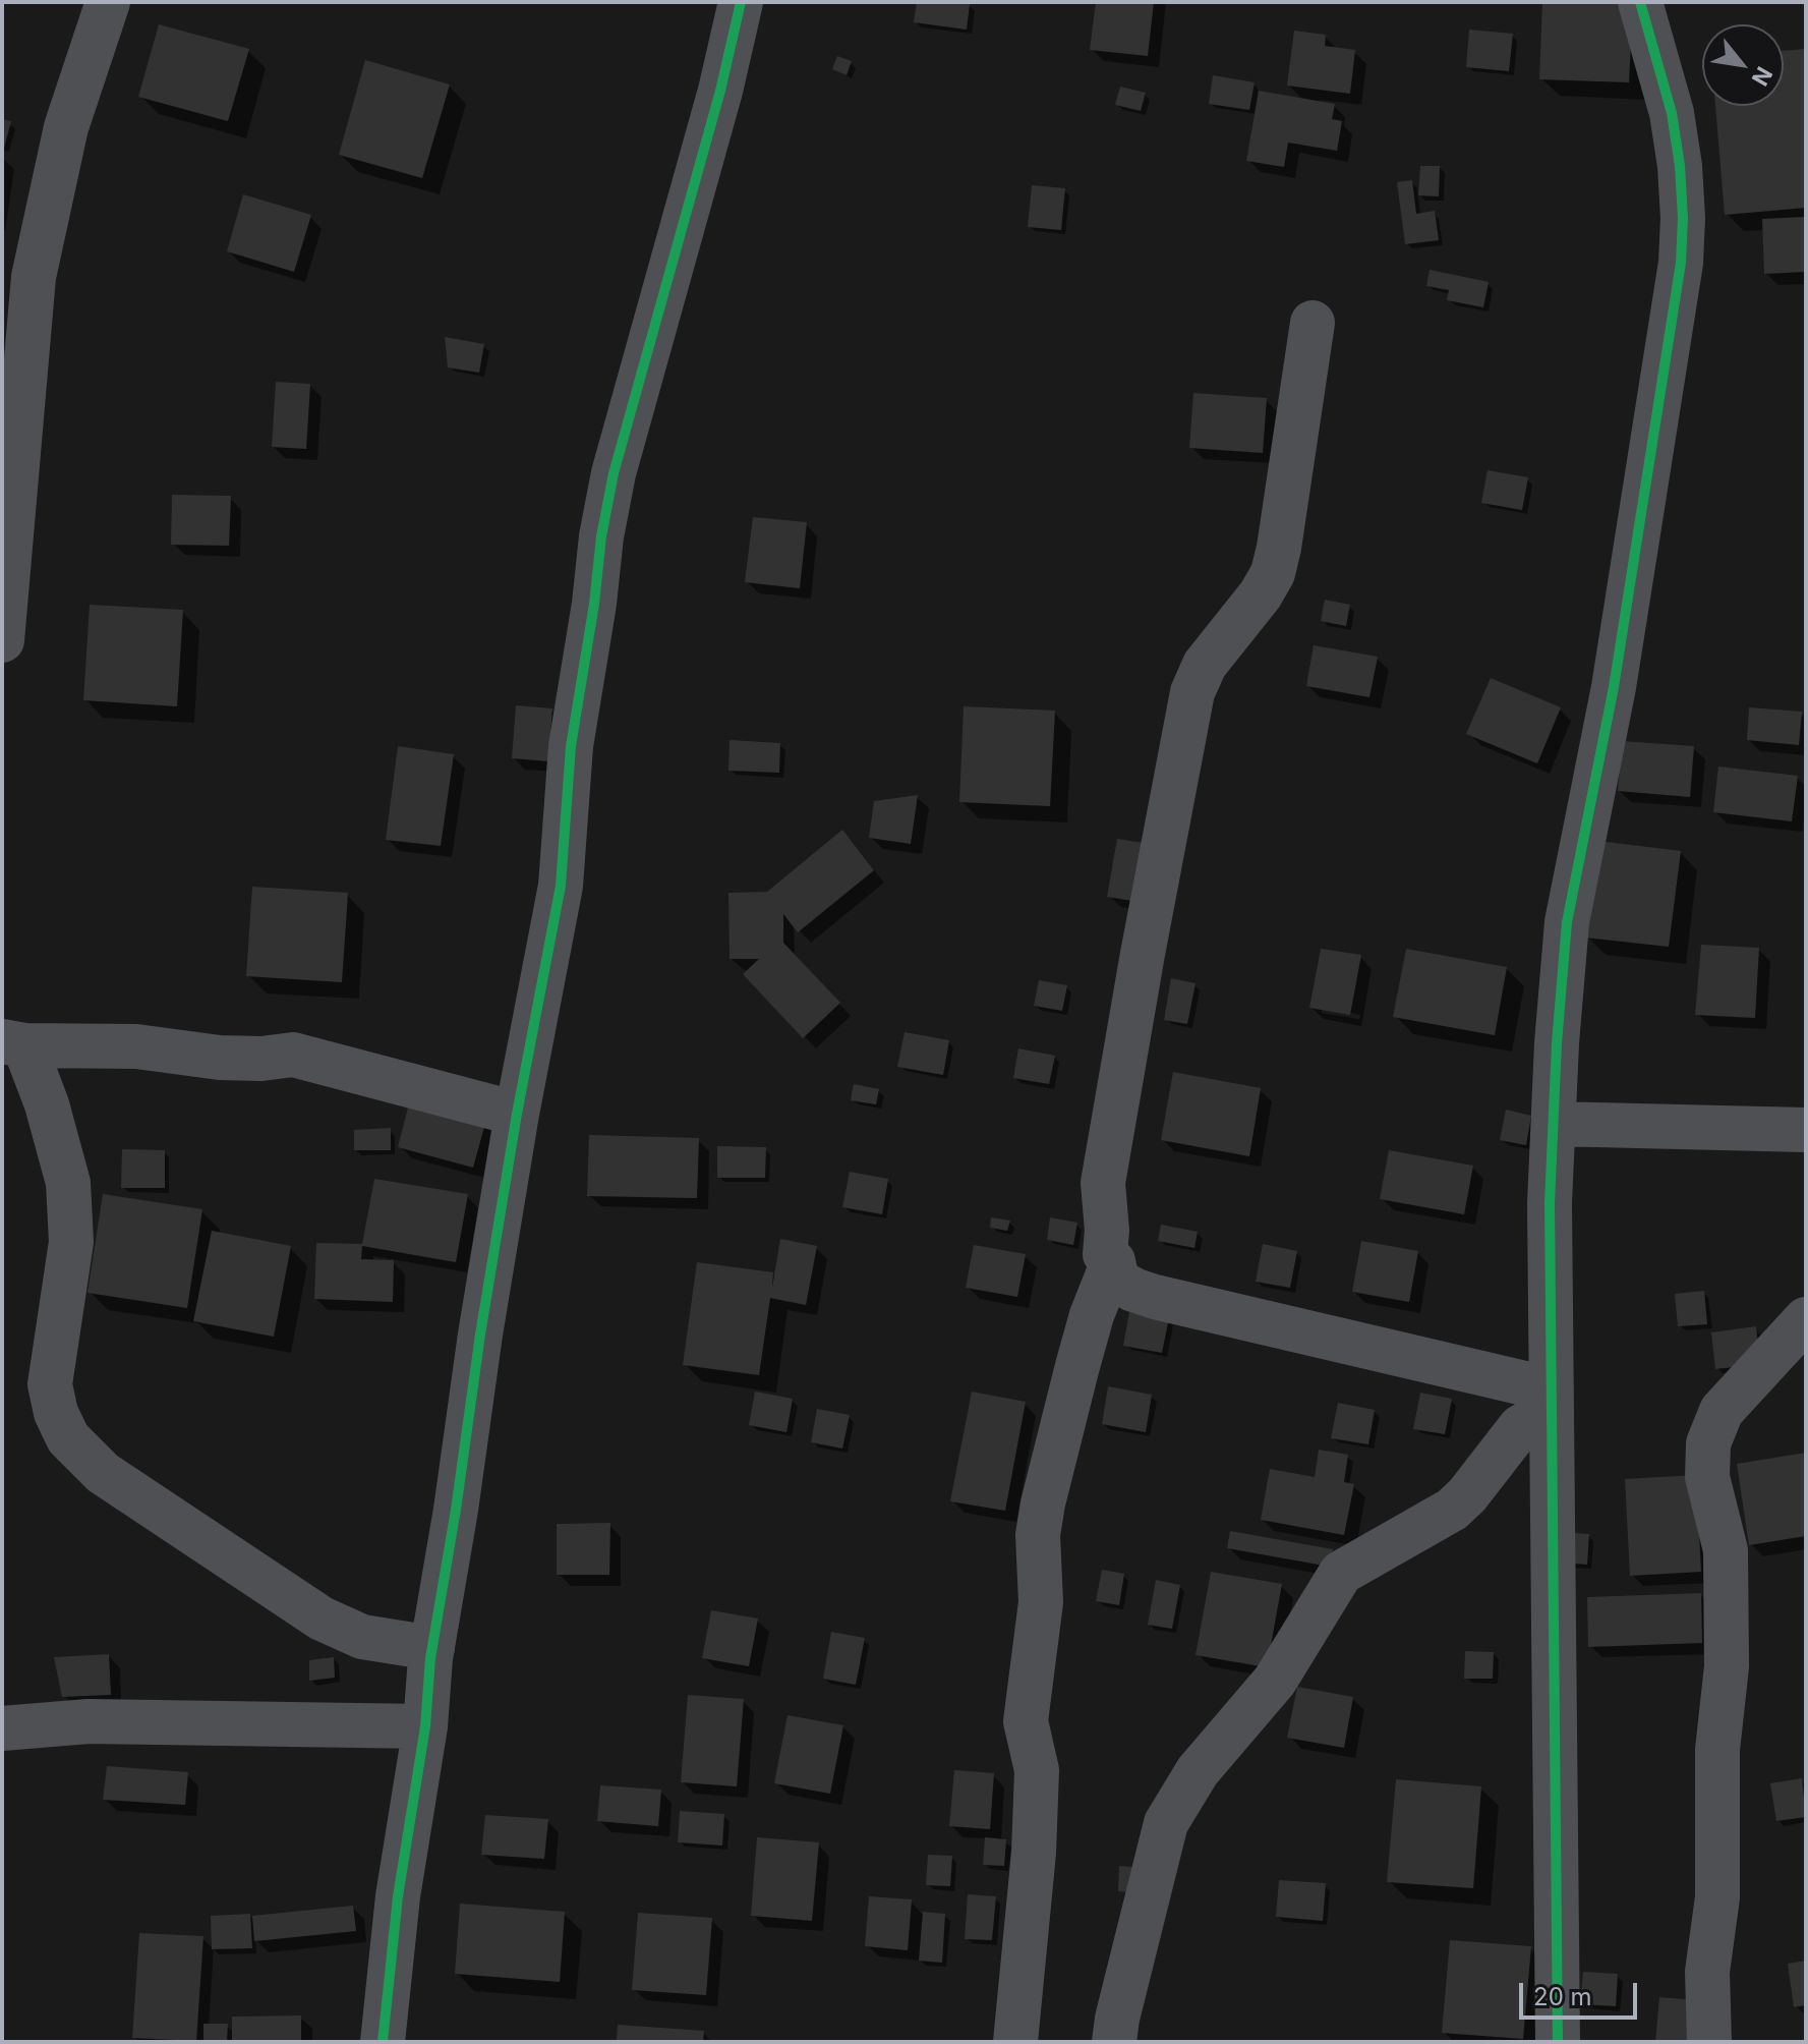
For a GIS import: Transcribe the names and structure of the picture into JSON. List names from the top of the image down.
{
  "scale_bar": "20 m",
  "north": "bottom right"
}
